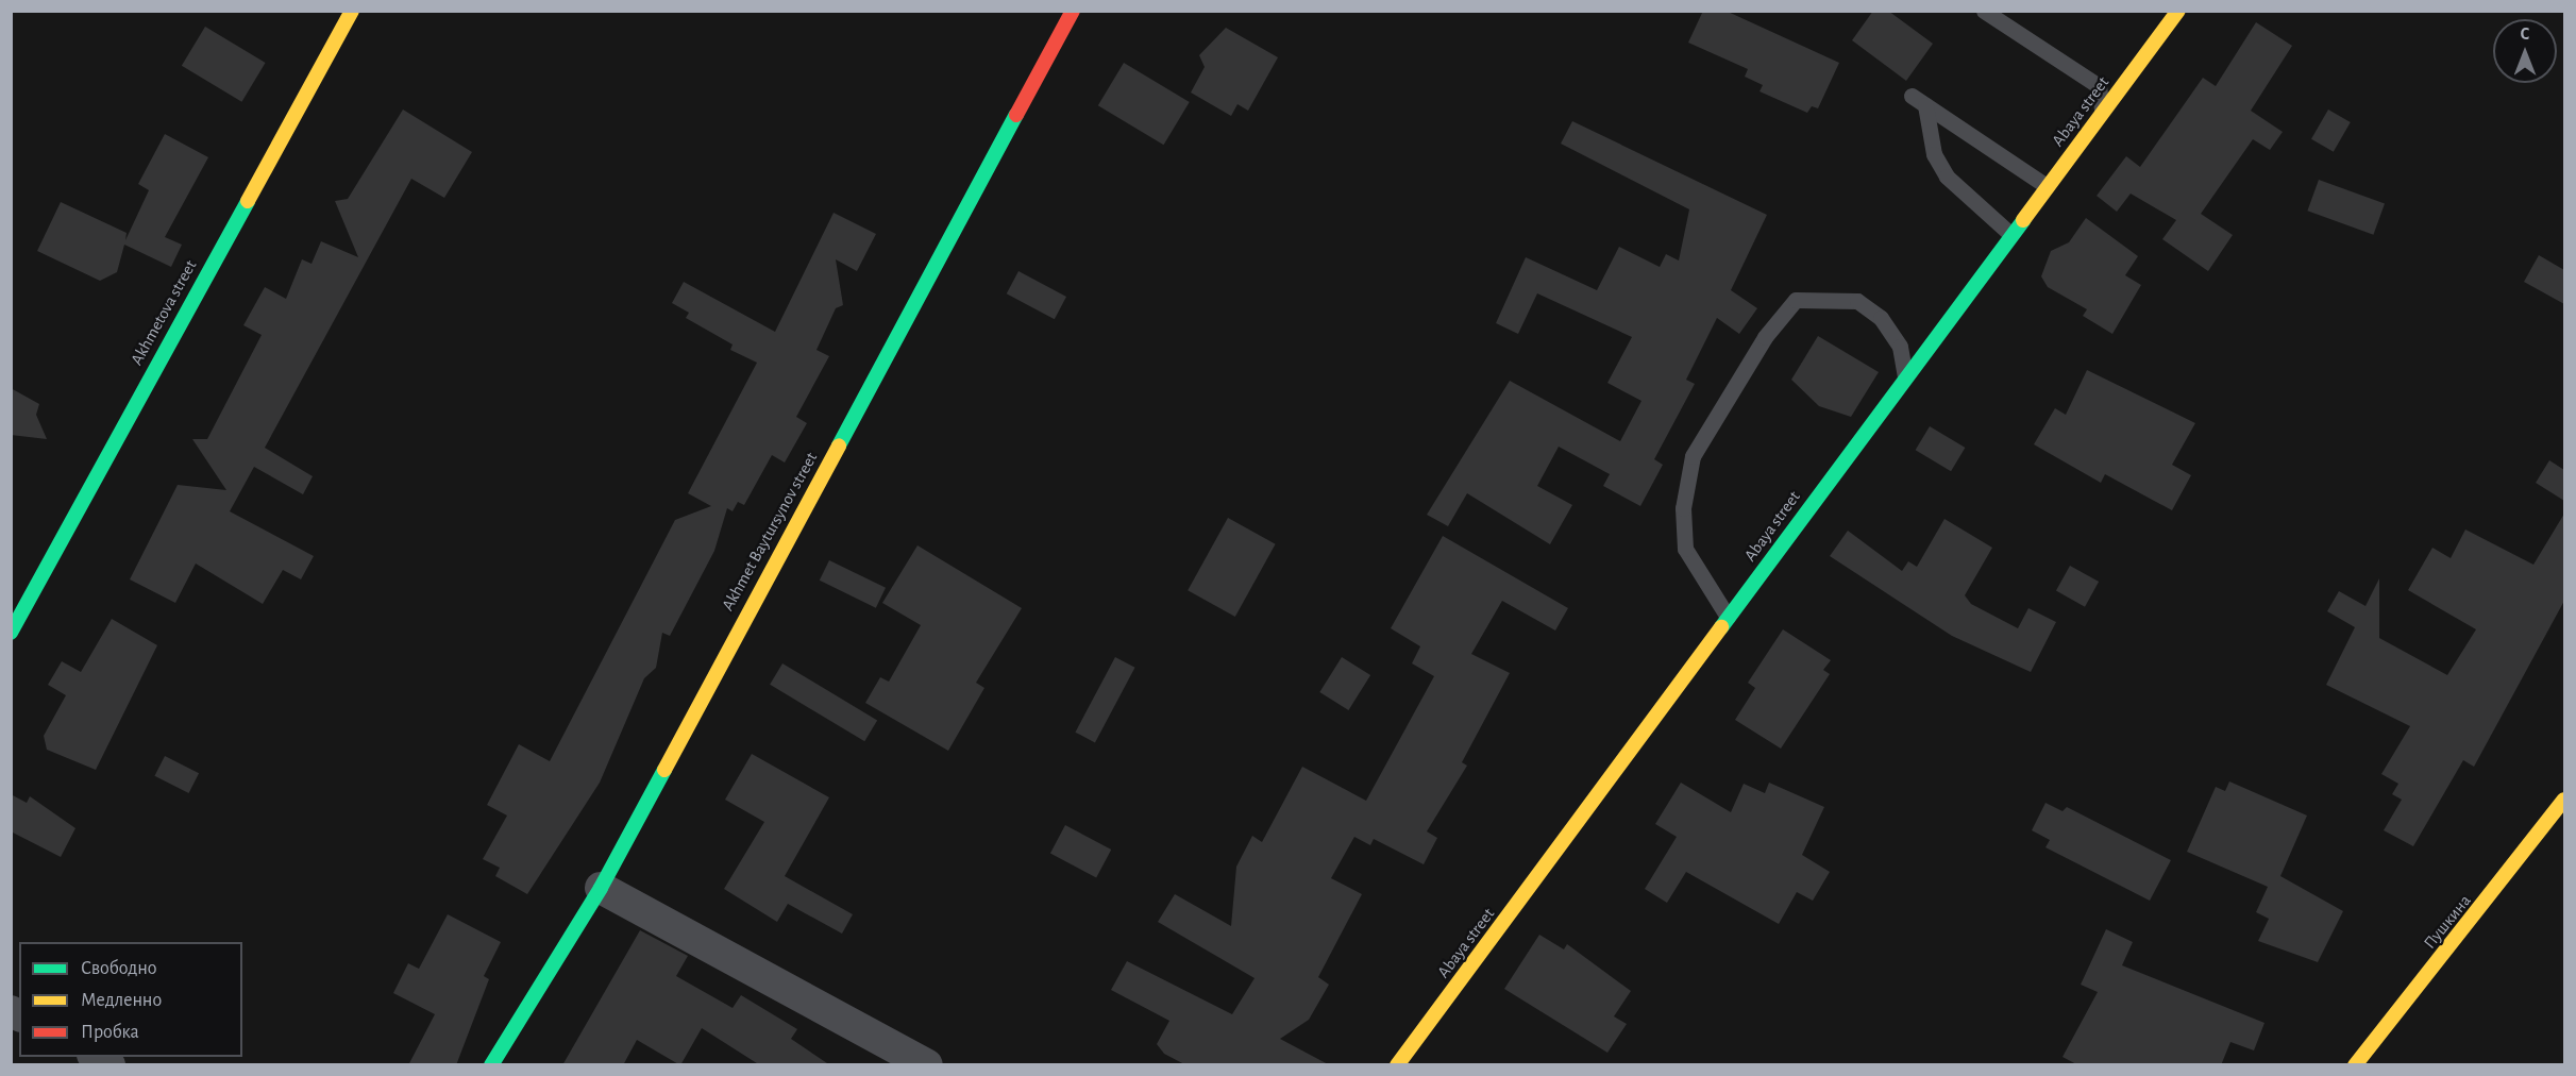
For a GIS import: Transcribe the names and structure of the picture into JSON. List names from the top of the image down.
{
  "streets": {
    "street": [
      "Abaya street",
      "Akhmetova street",
      "Akhmet Baytursynov street",
      "Пушкина"
    ]
  },
  "legend": ["Свободно", "Медленно", "Пробка"],
  "north": "top"
}
